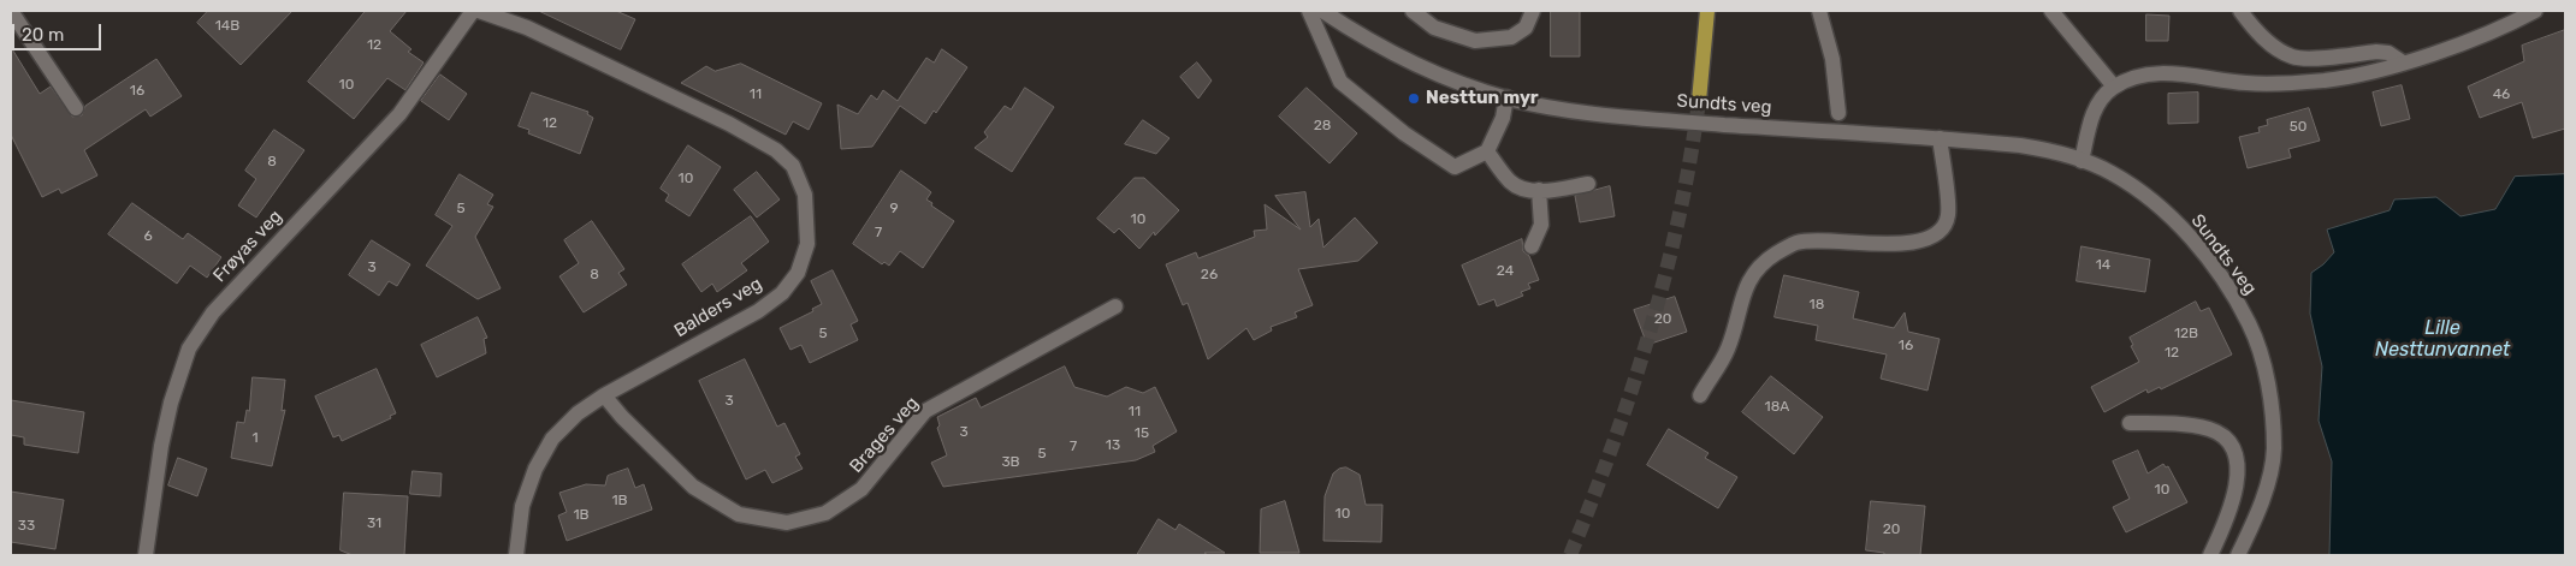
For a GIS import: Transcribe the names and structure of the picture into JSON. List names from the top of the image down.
{
  "streets": {
    "street": [
      "Sundts veg",
      "Frøyas veg",
      "Balders veg",
      "Brages veg"
    ]
  },
  "crossings": [
    ["Balders veg", "Brages veg"]
  ],
  "water": ["Lille Nesttunvannet"],
  "places": ["Nesttun myr"],
  "house_numbers": [
    "14B",
    "12",
    "10",
    "16",
    "11",
    "46",
    "12",
    "28",
    "50",
    "8",
    "10",
    "5",
    "9",
    "10",
    "7",
    "6",
    "14",
    "3",
    "24",
    "8",
    "26",
    "18",
    "20",
    "5",
    "12B",
    "16",
    "12",
    "3",
    "18A",
    "11",
    "3",
    "15",
    "1",
    "13",
    "7",
    "5",
    "3B",
    "10",
    "1B",
    "10",
    "1B",
    "31",
    "33",
    "20"
  ],
  "scale_bar": "20 m"
}
